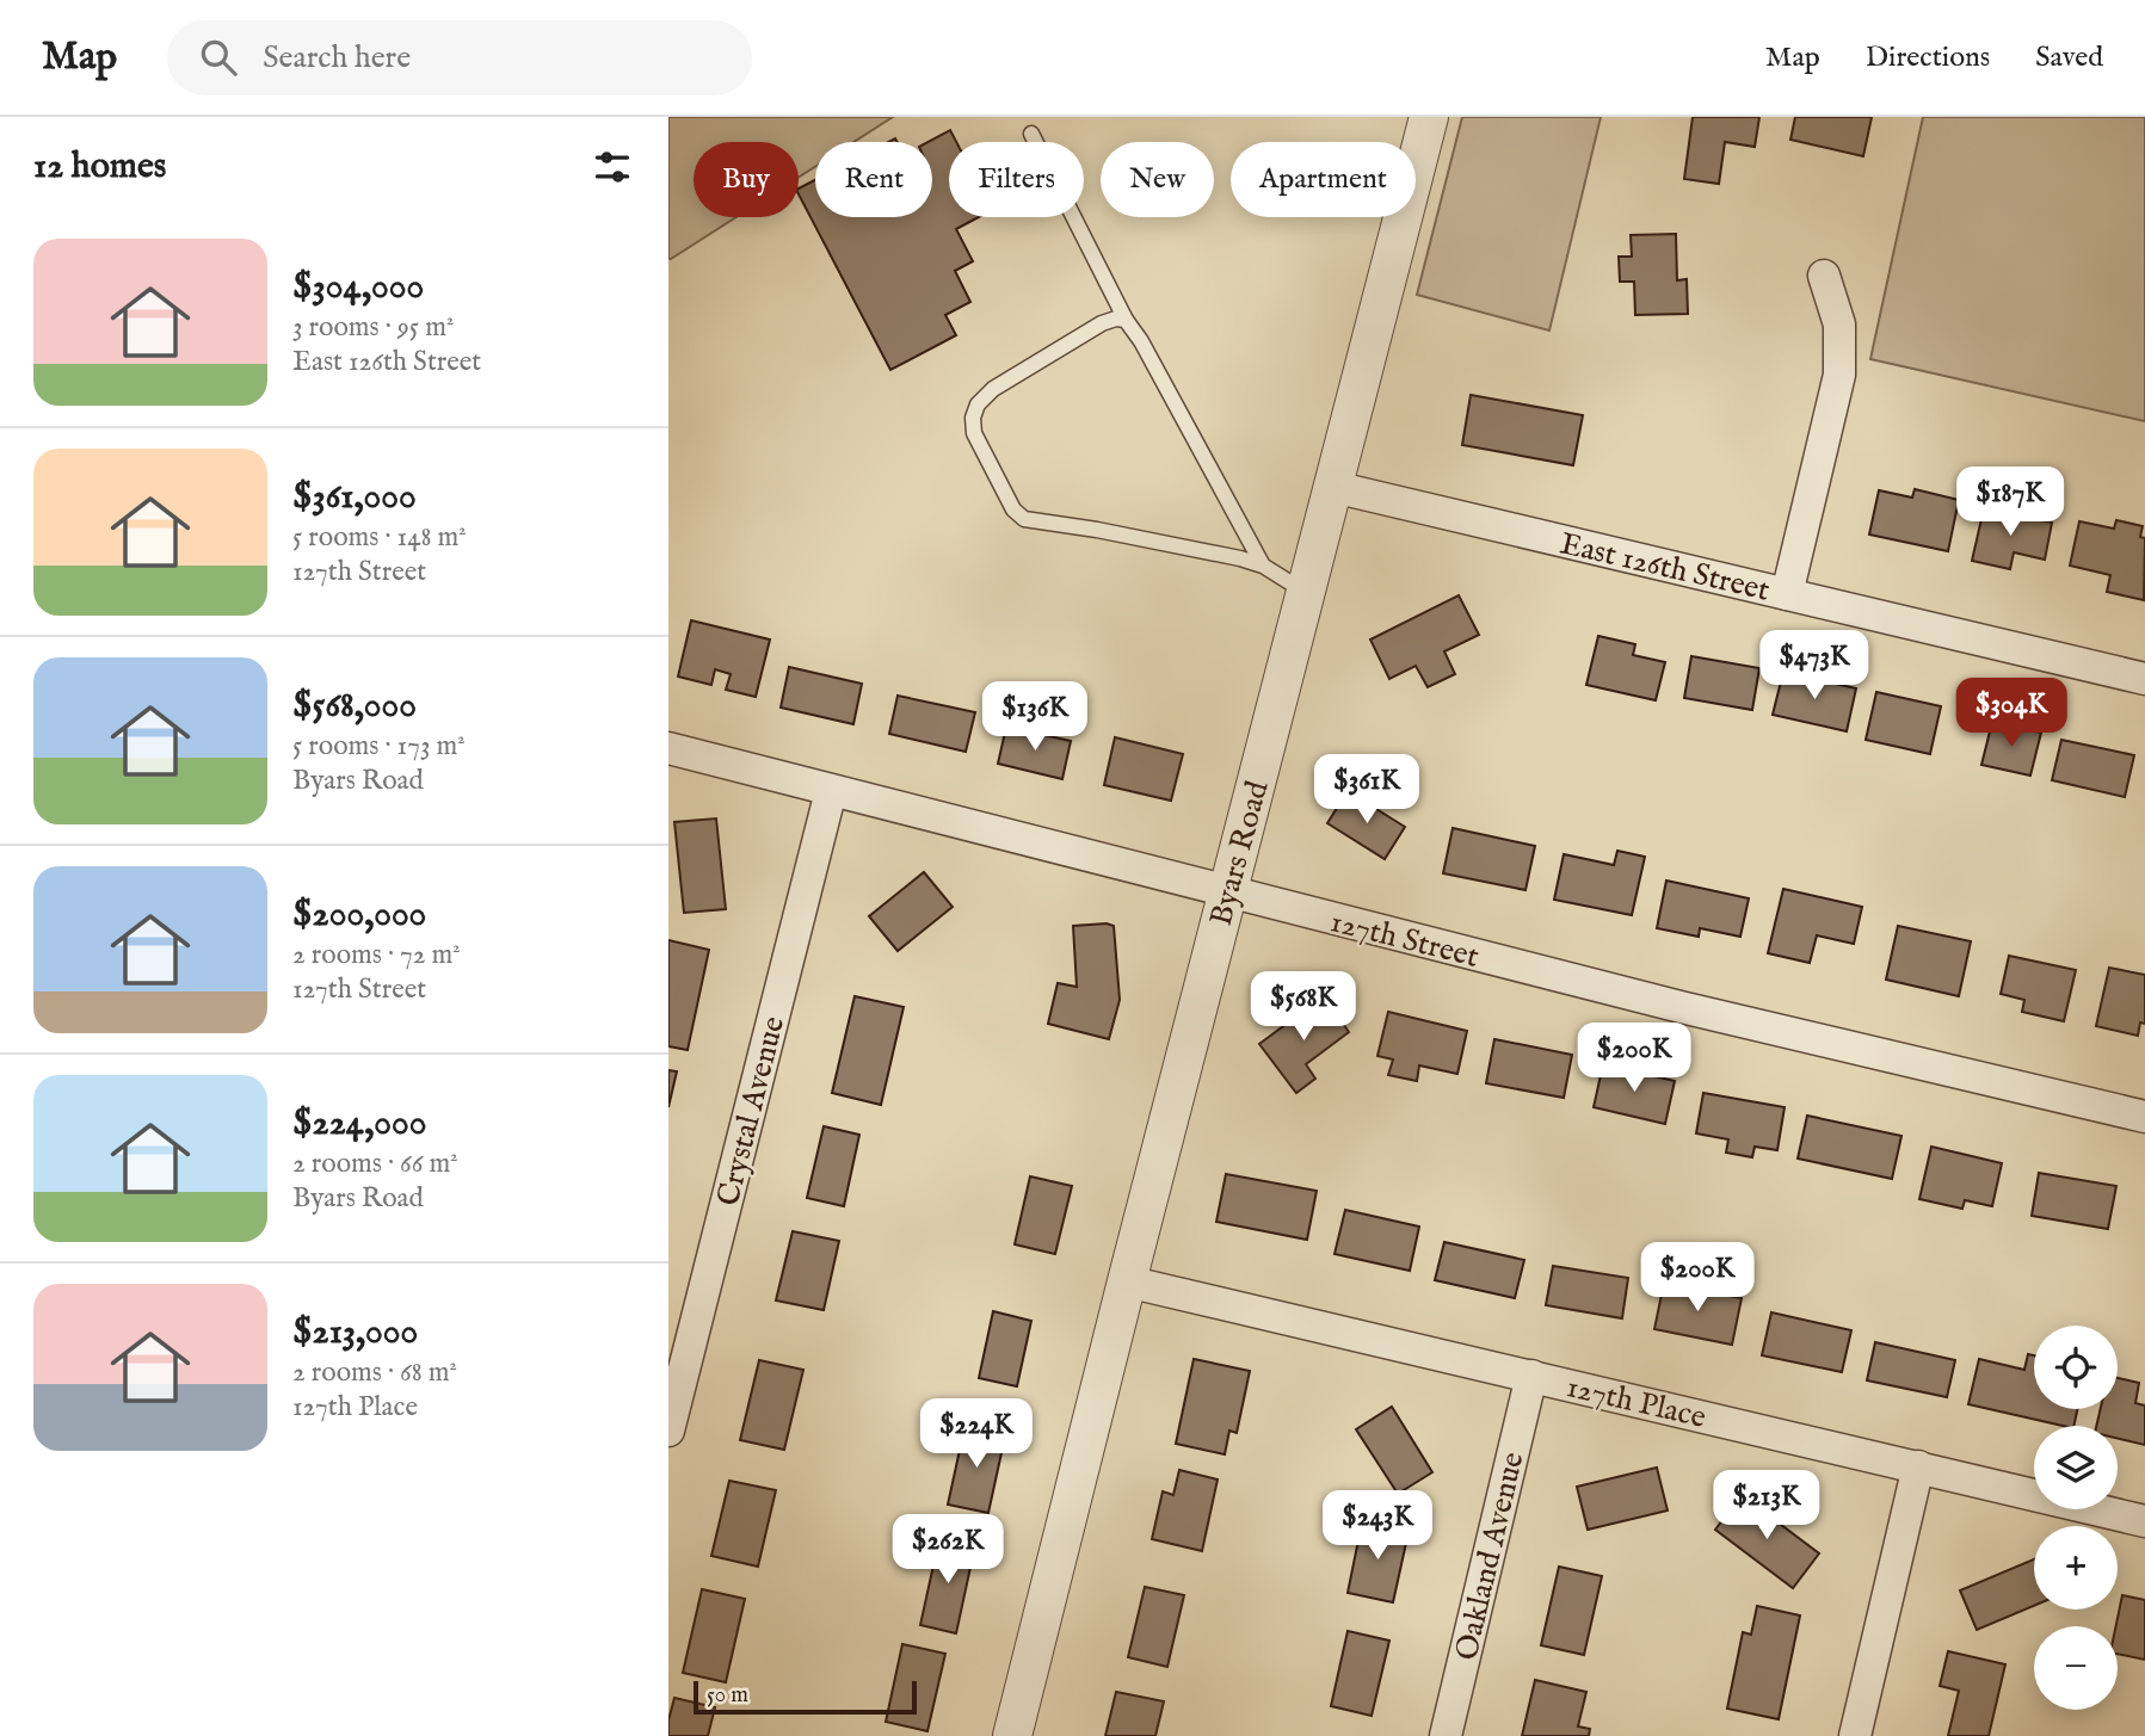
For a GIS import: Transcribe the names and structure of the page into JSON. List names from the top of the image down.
{
  "streets": {
    "street": [
      "East 126th Street",
      "Byars Road",
      "127th Street",
      "Crystal Avenue",
      "127th Place",
      "Oakland Avenue"
    ]
  },
  "crossings": [
    ["East 126th Street", "Byars Road"],
    ["Byars Road", "127th Street"],
    ["Byars Road", "127th Place"],
    ["127th Street", "Crystal Avenue"],
    ["127th Place", "Oakland Avenue"]
  ],
  "scale_bar": "50 m",
  "page": {
    "header": "Map",
    "search": "Search here",
    "nav": ["Map", "Directions", "Saved"],
    "heading": "12 homes",
    "chip": [
      "Buy",
      "Rent",
      "Filters",
      "New",
      "Apartment"
    ],
    "list": [
      {
        "name": "$304,000",
        "note": "3 rooms · 95 m² · East 126th Street"
      },
      {
        "name": "$361,000",
        "note": "5 rooms · 148 m² · 127th Street"
      },
      {
        "name": "$568,000",
        "note": "5 rooms · 173 m² · Byars Road"
      },
      {
        "name": "$200,000",
        "note": "2 rooms · 72 m² · 127th Street"
      },
      {
        "name": "$224,000",
        "note": "2 rooms · 66 m² · Byars Road"
      },
      {
        "name": "$213,000",
        "note": "2 rooms · 68 m² · 127th Place"
      }
    ],
    "price": [
      "$187K",
      "$473K",
      "$304K",
      "$136K",
      "$361K",
      "$568K",
      "$200K",
      "$200K",
      "$224K",
      "$213K",
      "$243K",
      "$262K"
    ],
    "map_buttons": ["+", "−"],
    "scale": "50 m"
  }
}
